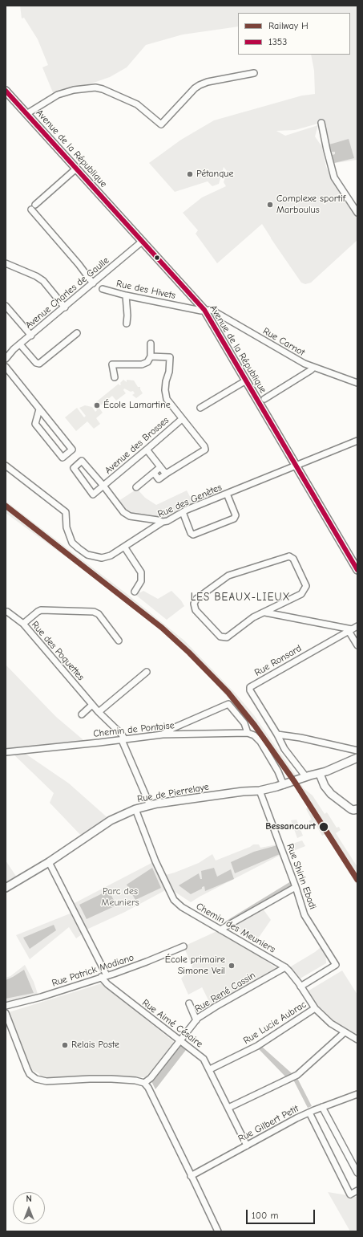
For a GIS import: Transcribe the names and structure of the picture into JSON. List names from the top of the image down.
{
  "streets": {
    "main road": ["Avenue de la République", "Rue de Pierrelaye"],
    "street": [
      "Rue des Hivets",
      "Avenue Charles de Gaulle",
      "Rue Carnot",
      "Avenue des Brosses",
      "Rue des Genètes",
      "Rue des Poquettes",
      "Rue Ronsard",
      "Chemin de Pontoise",
      "Rue Shirin Ebadi",
      "Chemin des Meuniers",
      "Rue Patrick Modiano",
      "Rue René Cassin",
      "Rue Lucie Aubrac",
      "Rue Aimé Césaire",
      "Rue Gilbert Petit"
    ]
  },
  "crossings": [
    ["Avenue de la République", "Rue des Hivets"],
    ["Avenue de la République", "Avenue Charles de Gaulle"],
    ["Avenue de la République", "Rue Carnot"],
    ["Avenue de la République", "Rue des Genètes"],
    ["Rue des Hivets", "Rue Carnot"],
    ["Avenue des Brosses", "Rue des Genètes"],
    ["Rue des Poquettes", "Chemin de Pontoise"],
    ["Rue des Poquettes", "Rue de Pierrelaye"],
    ["Rue Ronsard", "Rue de Pierrelaye"],
    ["Rue de Pierrelaye", "Rue Shirin Ebadi"],
    ["Rue de Pierrelaye", "Chemin des Meuniers"],
    ["Rue de Pierrelaye", "Rue Aimé Césaire"],
    ["Rue Shirin Ebadi", "Chemin des Meuniers"],
    ["Chemin des Meuniers", "Rue René Cassin"],
    ["Chemin des Meuniers", "Rue Lucie Aubrac"],
    ["Rue Patrick Modiano", "Rue Aimé Césaire"],
    ["Rue René Cassin", "Rue Aimé Césaire"],
    ["Rue Lucie Aubrac", "Rue Aimé Césaire"],
    ["Rue Aimé Césaire", "Rue Gilbert Petit"]
  ],
  "districts": ["LES BEAUX-LIEUX"],
  "parks": ["Parc des Meuniers"],
  "places": [
    "Pétanque",
    "Complexe sportif Marboulus",
    "École Lamartine",
    "Bessancourt",
    "École primaire Simone Veil",
    "Relais Poste"
  ],
  "lines": ["transit line 1353", "rail line H"],
  "legend": ["Railway H", "1353"],
  "scale_bar": "100 m",
  "north": "top"
}
